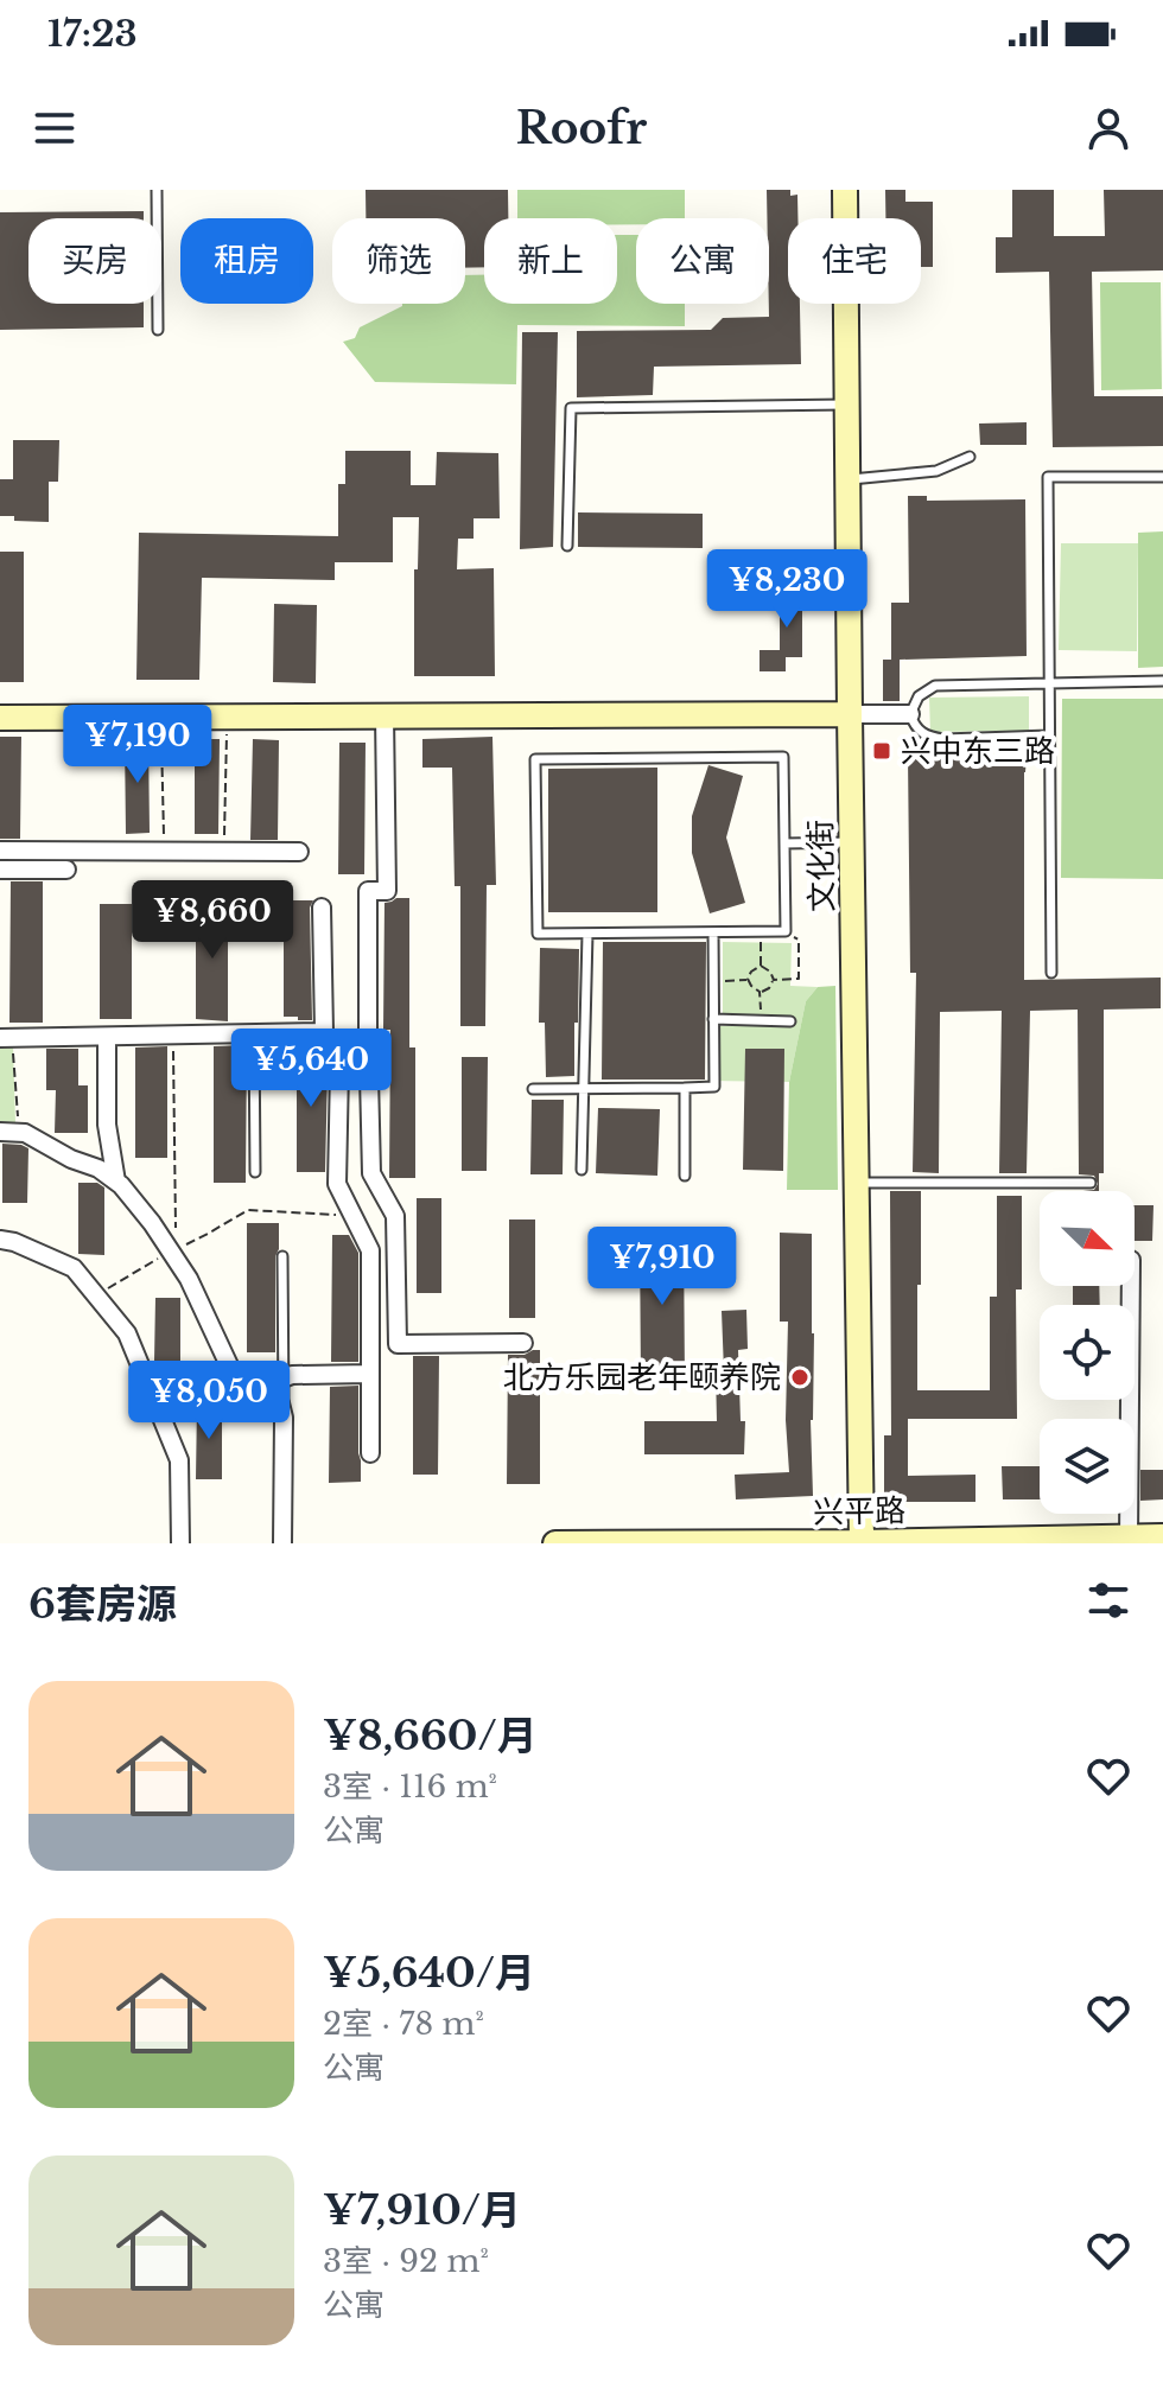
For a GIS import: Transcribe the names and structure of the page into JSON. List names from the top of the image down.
{
  "streets": {
    "street": ["文化街", "兴平路"]
  },
  "crossings": [
    ["文化街", "兴平路"]
  ],
  "places": {
    "transit": ["兴中东三路"],
    "other": ["北方乐园老年颐养院"]
  },
  "north": "bottom right",
  "page": {
    "status": "17:23",
    "header": "Roofr",
    "chip": [
      "买房",
      "租房",
      "筛选",
      "新上",
      "公寓",
      "住宅"
    ],
    "price": [
      "¥8,230",
      "¥7,190",
      "¥8,660",
      "¥5,640",
      "¥7,910",
      "¥8,050"
    ],
    "heading": "6套房源",
    "list": [
      {
        "name": "¥8,660/月",
        "note": "3室 · 116 m² · 公寓"
      },
      {
        "name": "¥5,640/月",
        "note": "2室 · 78 m² · 公寓"
      },
      {
        "name": "¥7,910/月",
        "note": "3室 · 92 m² · 公寓"
      }
    ]
  }
}
